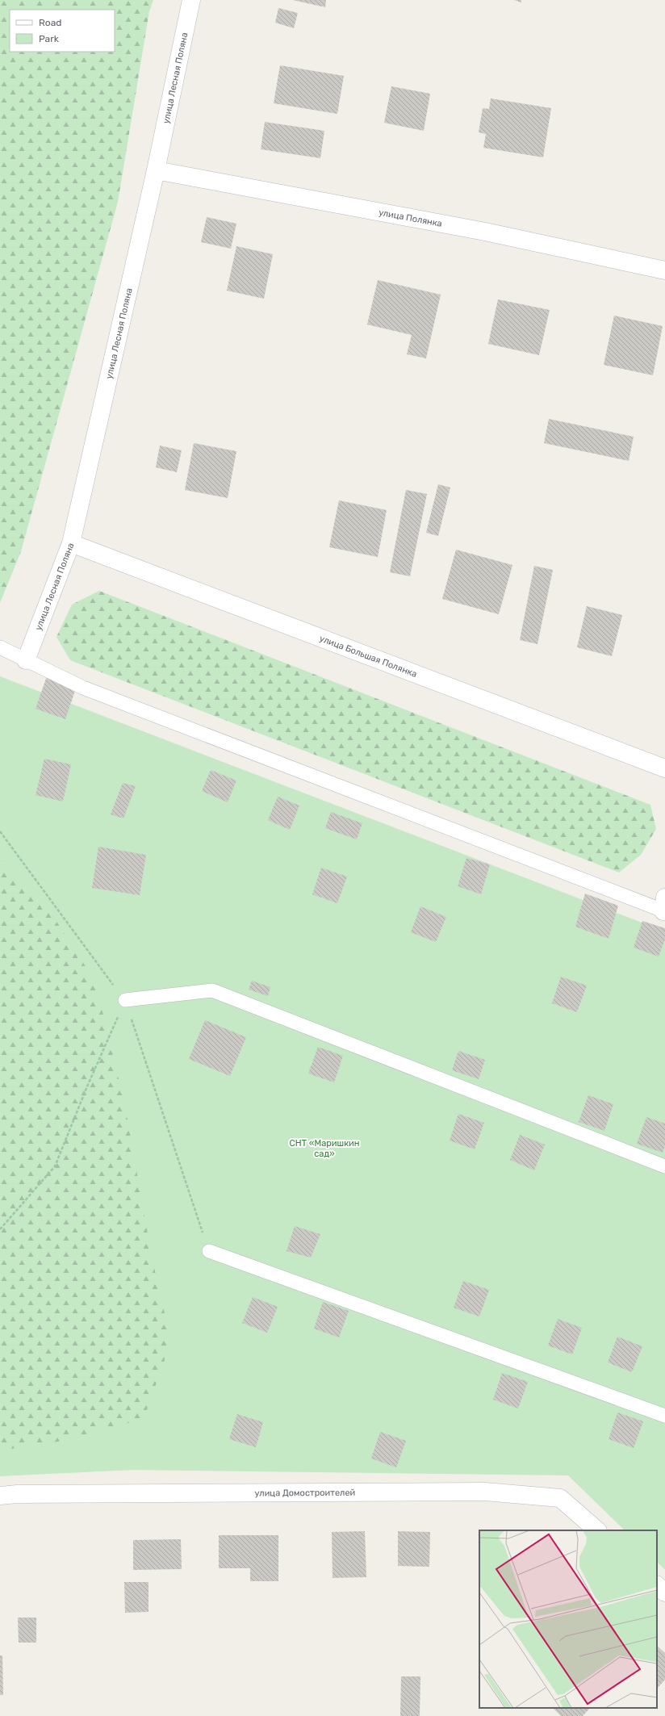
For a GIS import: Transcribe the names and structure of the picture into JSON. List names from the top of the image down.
{
  "streets": {
    "street": [
      "улица Лесная Поляна",
      "улица Полянка",
      "улица Большая Полянка",
      "улица Домостроителей"
    ]
  },
  "crossings": [
    ["улица Лесная Поляна", "улица Полянка"],
    ["улица Лесная Поляна", "улица Большая Полянка"]
  ],
  "parks": ["СНТ «Маришкин сад»"],
  "legend": ["Road", "Park"]
}
